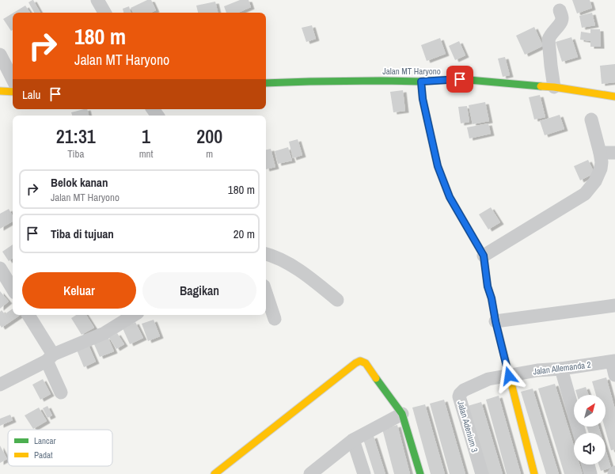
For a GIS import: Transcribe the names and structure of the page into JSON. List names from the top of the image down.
{
  "streets": {
    "street": ["Jalan MT Haryono", "Jalan Allemanda 2", "Jalan Adenium 3"]
  },
  "crossings": [
    ["Jalan Allemanda 2", "Jalan Adenium 3"]
  ],
  "legend": ["Lancar", "Padat"],
  "north": "top right",
  "page": {
    "turn": ["180 m", "Jalan MT Haryono"],
    "then": "Lalu",
    "eta": [
      "21:31",
      "Tiba",
      "1",
      "mnt",
      "200",
      "m"
    ],
    "list": [
      {
        "name": "Belok kanan",
        "note": "Jalan MT Haryono",
        "value": "180 m"
      },
      {
        "name": "Tiba di tujuan",
        "value": "20 m"
      }
    ],
    "buttons": ["Keluar", "Bagikan"]
  }
}
